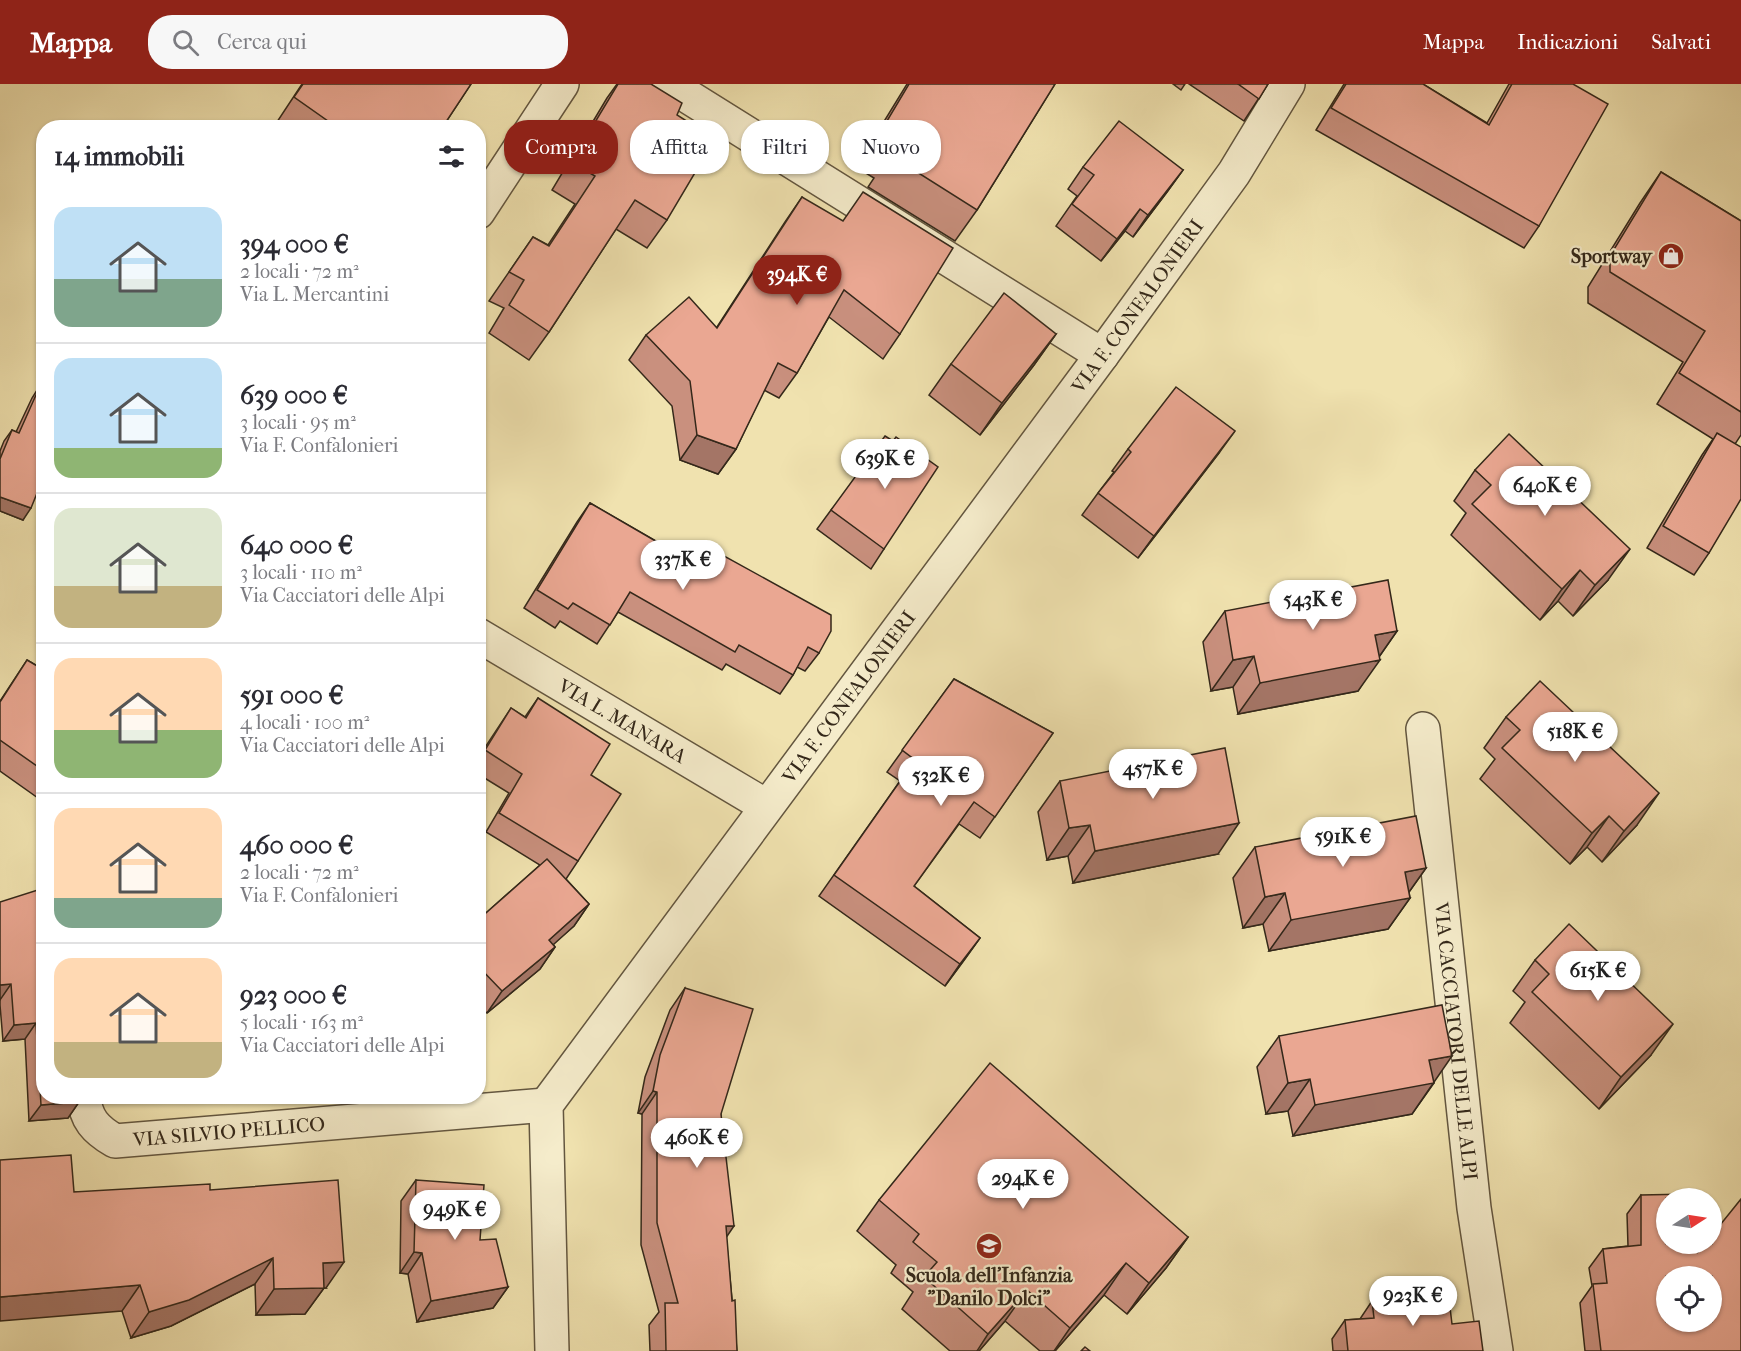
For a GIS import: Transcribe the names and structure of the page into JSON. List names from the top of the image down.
{
  "streets": {
    "street": [
      "VIA F. CONFALONIERI",
      "VIA L. MANARA",
      "VIA CACCIATORI DELLE ALPI",
      "VIA SILVIO PELLICO"
    ]
  },
  "crossings": [
    ["VIA F. CONFALONIERI", "VIA L. MANARA"],
    ["VIA F. CONFALONIERI", "VIA SILVIO PELLICO"]
  ],
  "places": {
    "shop": ["Sportway"],
    "school or university": ["Scuola dell'Infanzia \"Danilo Dolci\""]
  },
  "north": "right",
  "page": {
    "header": "Mappa",
    "search": "Cerca qui",
    "nav": ["Mappa", "Indicazioni", "Salvati"],
    "chip": [
      "Compra",
      "Affitta",
      "Filtri",
      "Nuovo"
    ],
    "heading": "14 immobili",
    "list": [
      {
        "name": "394 000 €",
        "note": "2 locali · 72 m² · Via L. Mercantini"
      },
      {
        "name": "639 000 €",
        "note": "3 locali · 95 m² · Via F. Confalonieri"
      },
      {
        "name": "640 000 €",
        "note": "3 locali · 110 m² · Via Cacciatori delle Alpi"
      },
      {
        "name": "591 000 €",
        "note": "4 locali · 100 m² · Via Cacciatori delle Alpi"
      },
      {
        "name": "460 000 €",
        "note": "2 locali · 72 m² · Via F. Confalonieri"
      },
      {
        "name": "923 000 €",
        "note": "5 locali · 163 m² · Via Cacciatori delle Alpi"
      }
    ],
    "price": [
      "394K €",
      "639K €",
      "640K €",
      "337K €",
      "543K €",
      "518K €",
      "457K €",
      "532K €",
      "591K €",
      "615K €",
      "460K €",
      "294K €",
      "949K €",
      "923K €"
    ]
  }
}
